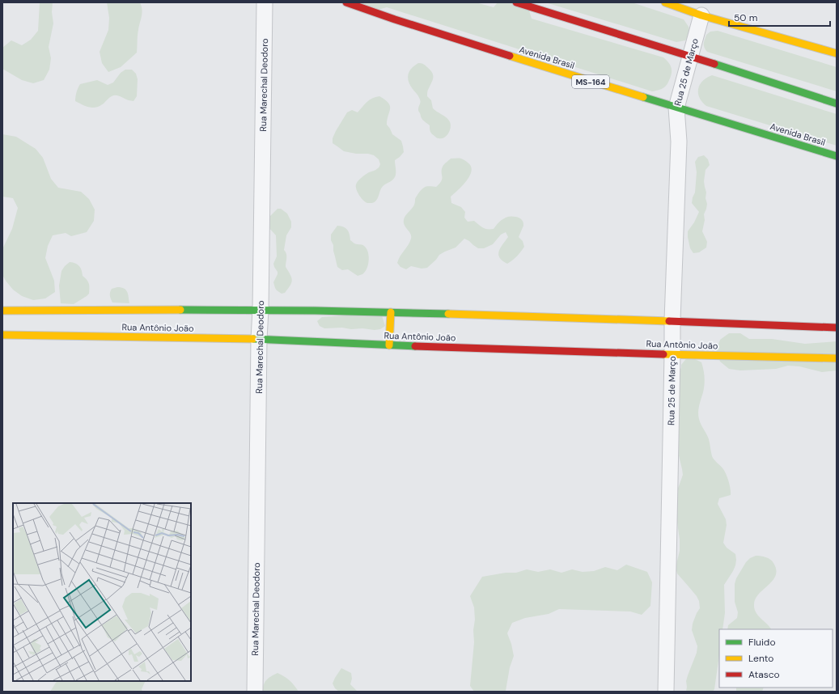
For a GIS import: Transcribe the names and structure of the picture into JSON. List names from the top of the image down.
{
  "streets": {
    "main road": ["Avenida Brasil", "MS-164", "Rua Antônio João"],
    "street": ["Rua 25 de Março", "Rua Marechal Deodoro"]
  },
  "crossings": [
    ["Avenida Brasil", "Rua 25 de Março"],
    ["Rua 25 de Março", "Rua Antônio João"],
    ["Rua Marechal Deodoro", "Rua Antônio João"]
  ],
  "legend": ["Fluido", "Lento", "Atasco"],
  "scale_bar": "50 m"
}
